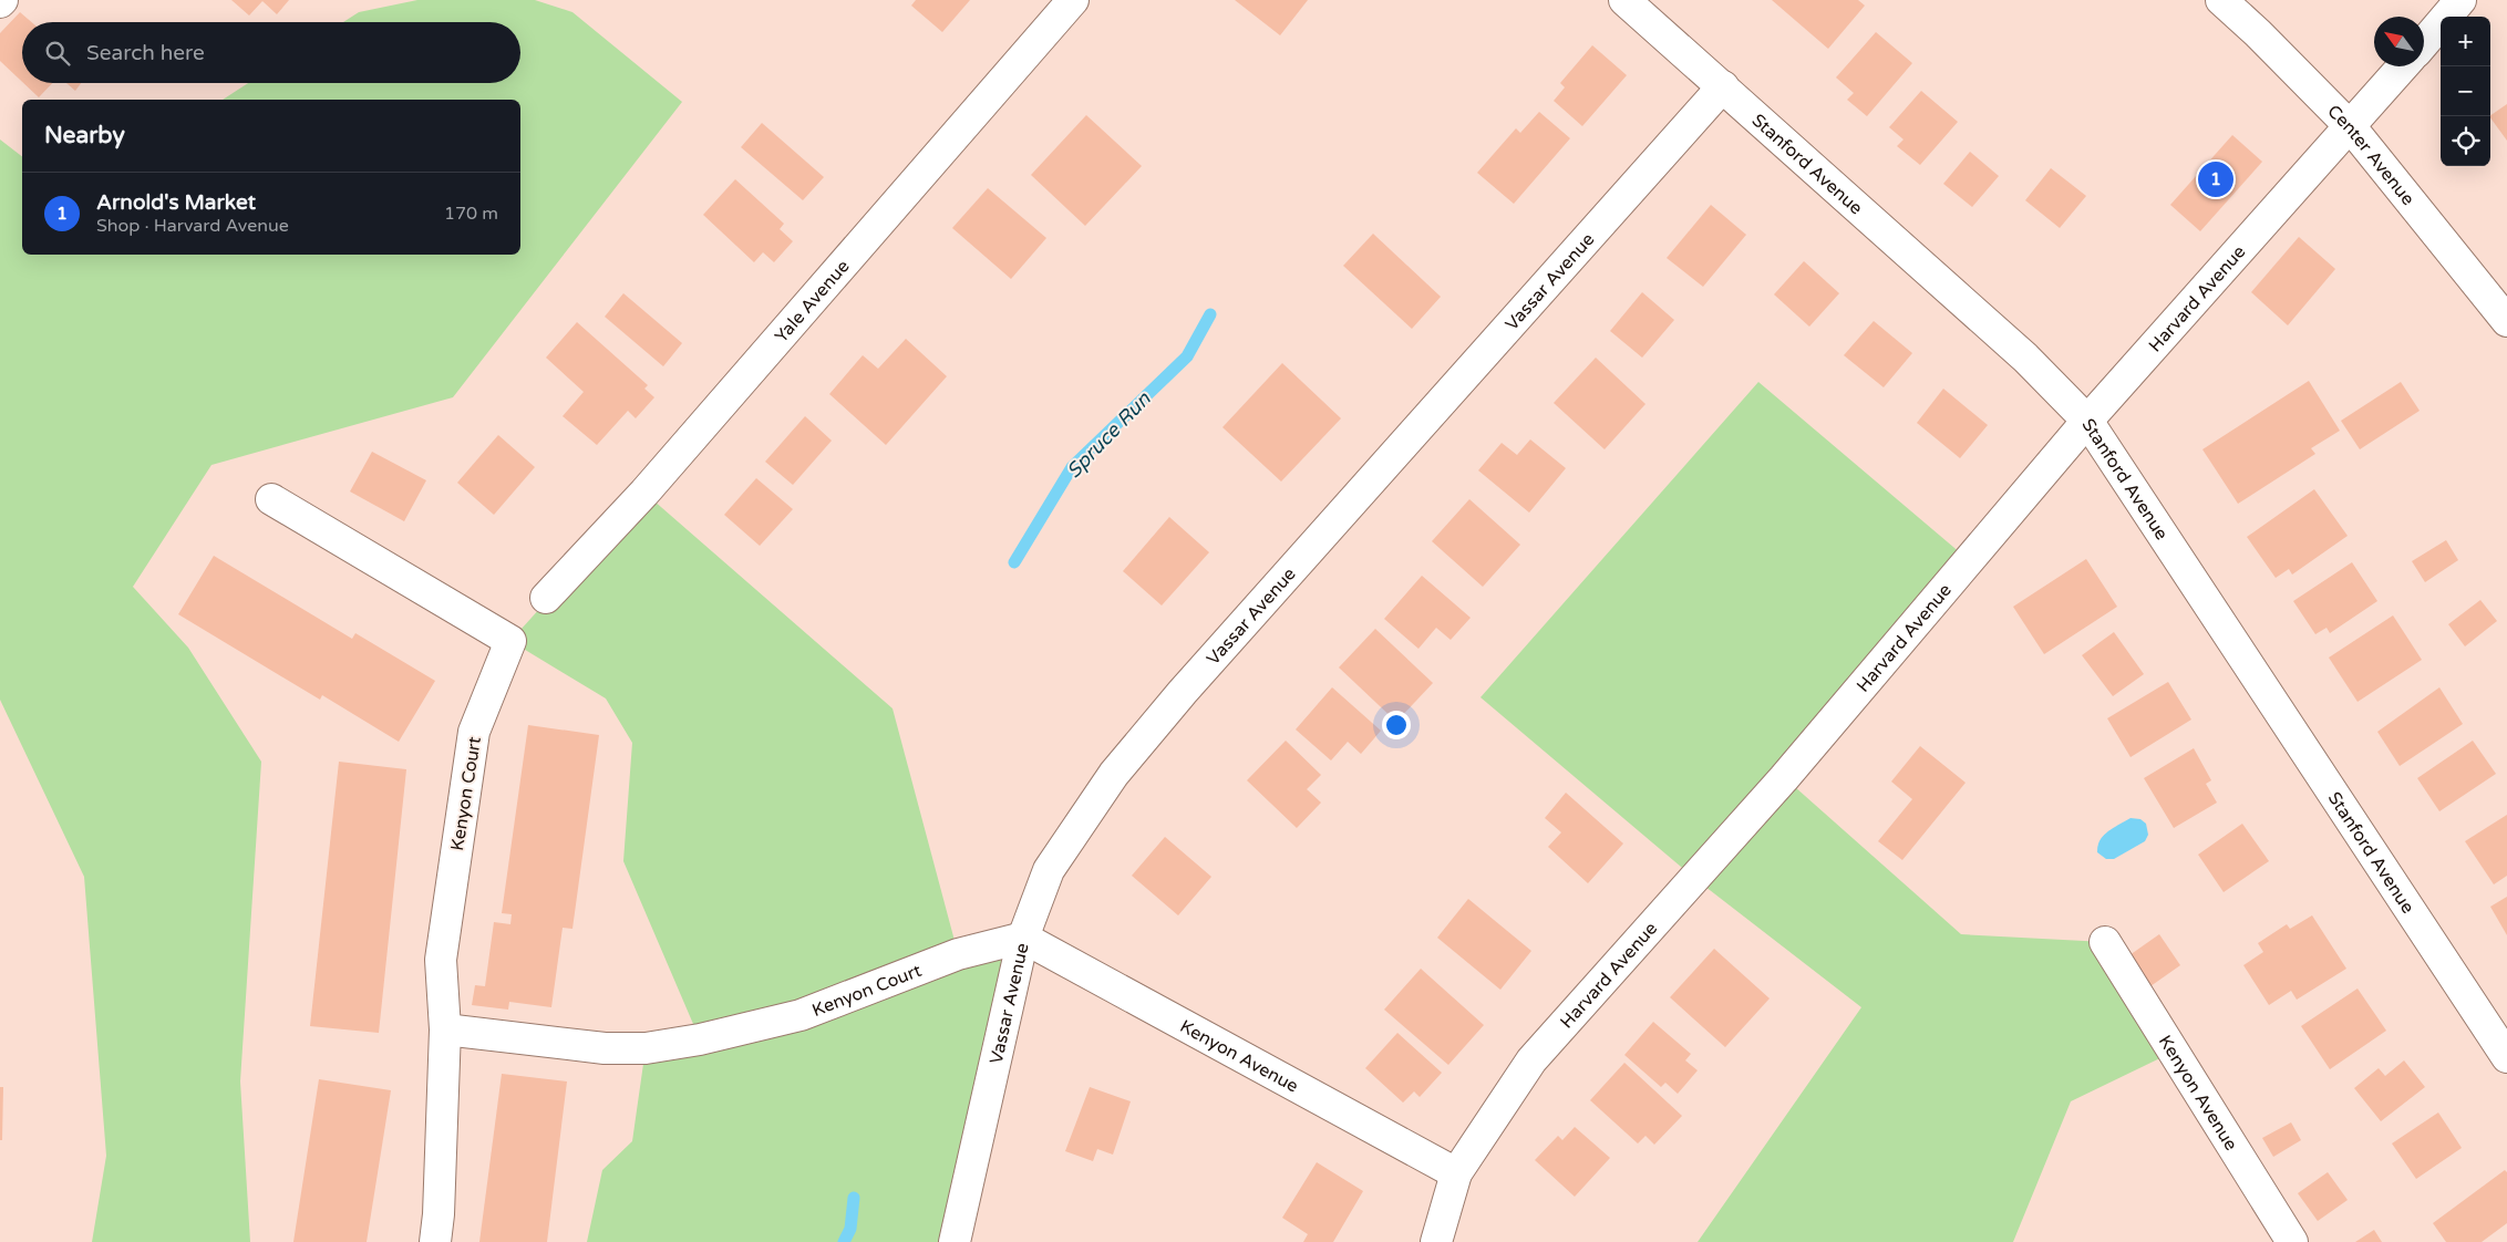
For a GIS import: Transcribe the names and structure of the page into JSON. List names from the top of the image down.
{
  "streets": {
    "street": [
      "Center Avenue",
      "Stanford Avenue",
      "Vassar Avenue",
      "Harvard Avenue",
      "Yale Avenue",
      "Kenyon Court",
      "Kenyon Avenue"
    ]
  },
  "crossings": [
    ["Center Avenue", "Harvard Avenue"],
    ["Stanford Avenue", "Vassar Avenue"],
    ["Stanford Avenue", "Harvard Avenue"],
    ["Vassar Avenue", "Kenyon Court"],
    ["Vassar Avenue", "Kenyon Avenue"],
    ["Harvard Avenue", "Kenyon Avenue"],
    ["Kenyon Court", "Kenyon Avenue"]
  ],
  "water": ["Spruce Run"],
  "north": "top left",
  "page": {
    "map_buttons": ["+", "−"],
    "search": "Search here",
    "heading": "Nearby",
    "pins": "1",
    "list": [
      {
        "mark": "1",
        "name": "Arnold's Market",
        "note": "Shop · Harvard Avenue",
        "value": "170 m"
      }
    ]
  }
}
